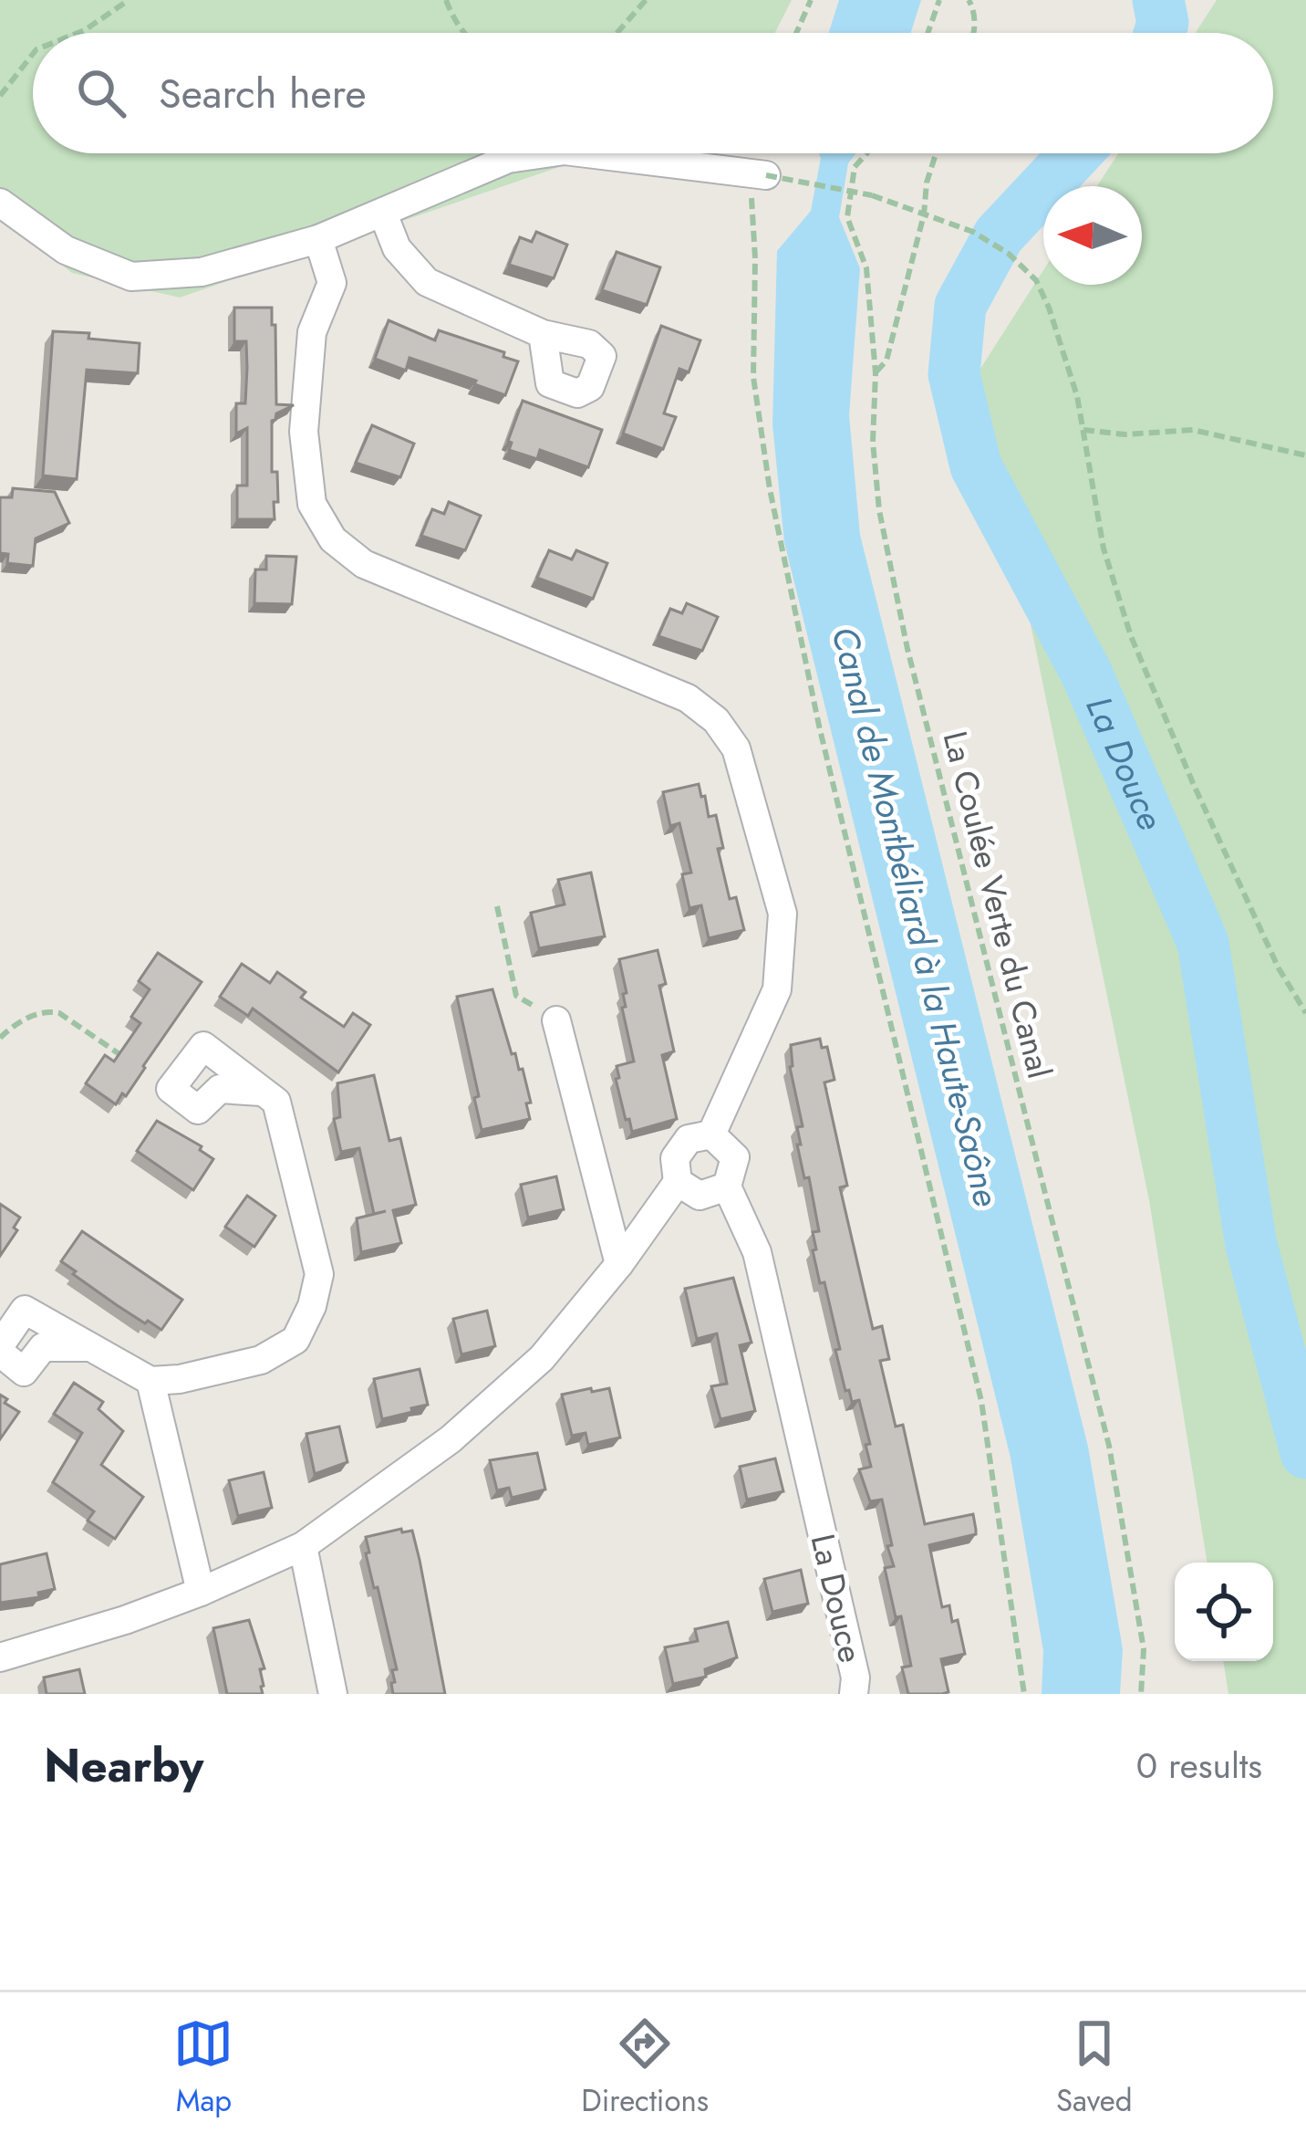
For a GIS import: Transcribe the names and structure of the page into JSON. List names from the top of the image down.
{
  "streets": {
    "street": ["La Douce"],
    "path": ["La Coulée Verte du Canal"]
  },
  "water": ["La Douce", "Canal de Montbéliard à la Haute-Saône"],
  "north": "left",
  "page": {
    "search": "Search here",
    "heading": ["Nearby", "0 results"],
    "nav": ["Map", "Directions", "Saved"]
  }
}
